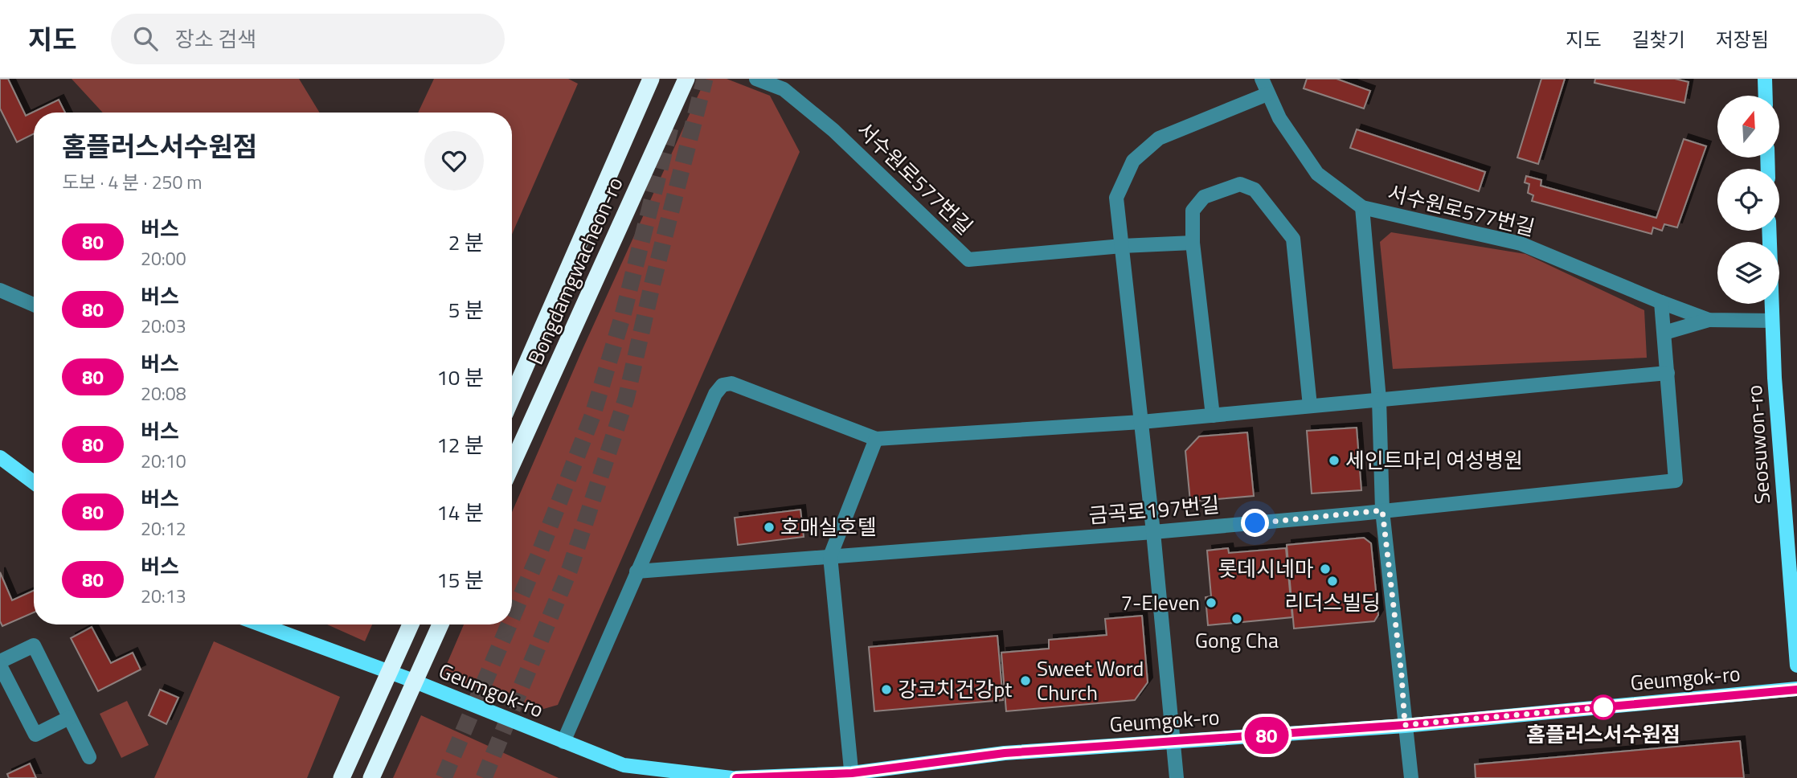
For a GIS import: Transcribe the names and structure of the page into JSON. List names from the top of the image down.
{
  "streets": {
    "highway": ["Bongdamgwacheon-ro"],
    "main road": ["Seosuwon-ro", "Geumgok-ro"],
    "street": ["서수원로577번길", "금곡로197번길"]
  },
  "crossings": [
    ["서수원로577번길", "Seosuwon-ro"],
    ["서수원로577번길", "금곡로197번길"]
  ],
  "places": [
    "세인트마리 여성병원",
    "호매실호텔",
    "롯데시네마",
    "리더스빌딩",
    "7-Eleven",
    "Gong Cha",
    "Sweet Word Church",
    "강코치건강pt",
    "홈플러스서수원점"
  ],
  "lines": ["bus line 80"],
  "north": "top",
  "page": {
    "header": "지도",
    "search": "장소 검색",
    "nav": ["지도", "길찾기", "저장됨"],
    "on_map": "80",
    "heading": ["홈플러스서수원점", "도보 · 4 분 · 250 m"],
    "list": [
      {
        "mark": "80",
        "name": "버스",
        "note": "20:00",
        "value": "2 분"
      },
      {
        "mark": "80",
        "name": "버스",
        "note": "20:03",
        "value": "5 분"
      },
      {
        "mark": "80",
        "name": "버스",
        "note": "20:08",
        "value": "10 분"
      },
      {
        "mark": "80",
        "name": "버스",
        "note": "20:10",
        "value": "12 분"
      },
      {
        "mark": "80",
        "name": "버스",
        "note": "20:12",
        "value": "14 분"
      },
      {
        "mark": "80",
        "name": "버스",
        "note": "20:13",
        "value": "15 분"
      }
    ]
  }
}
